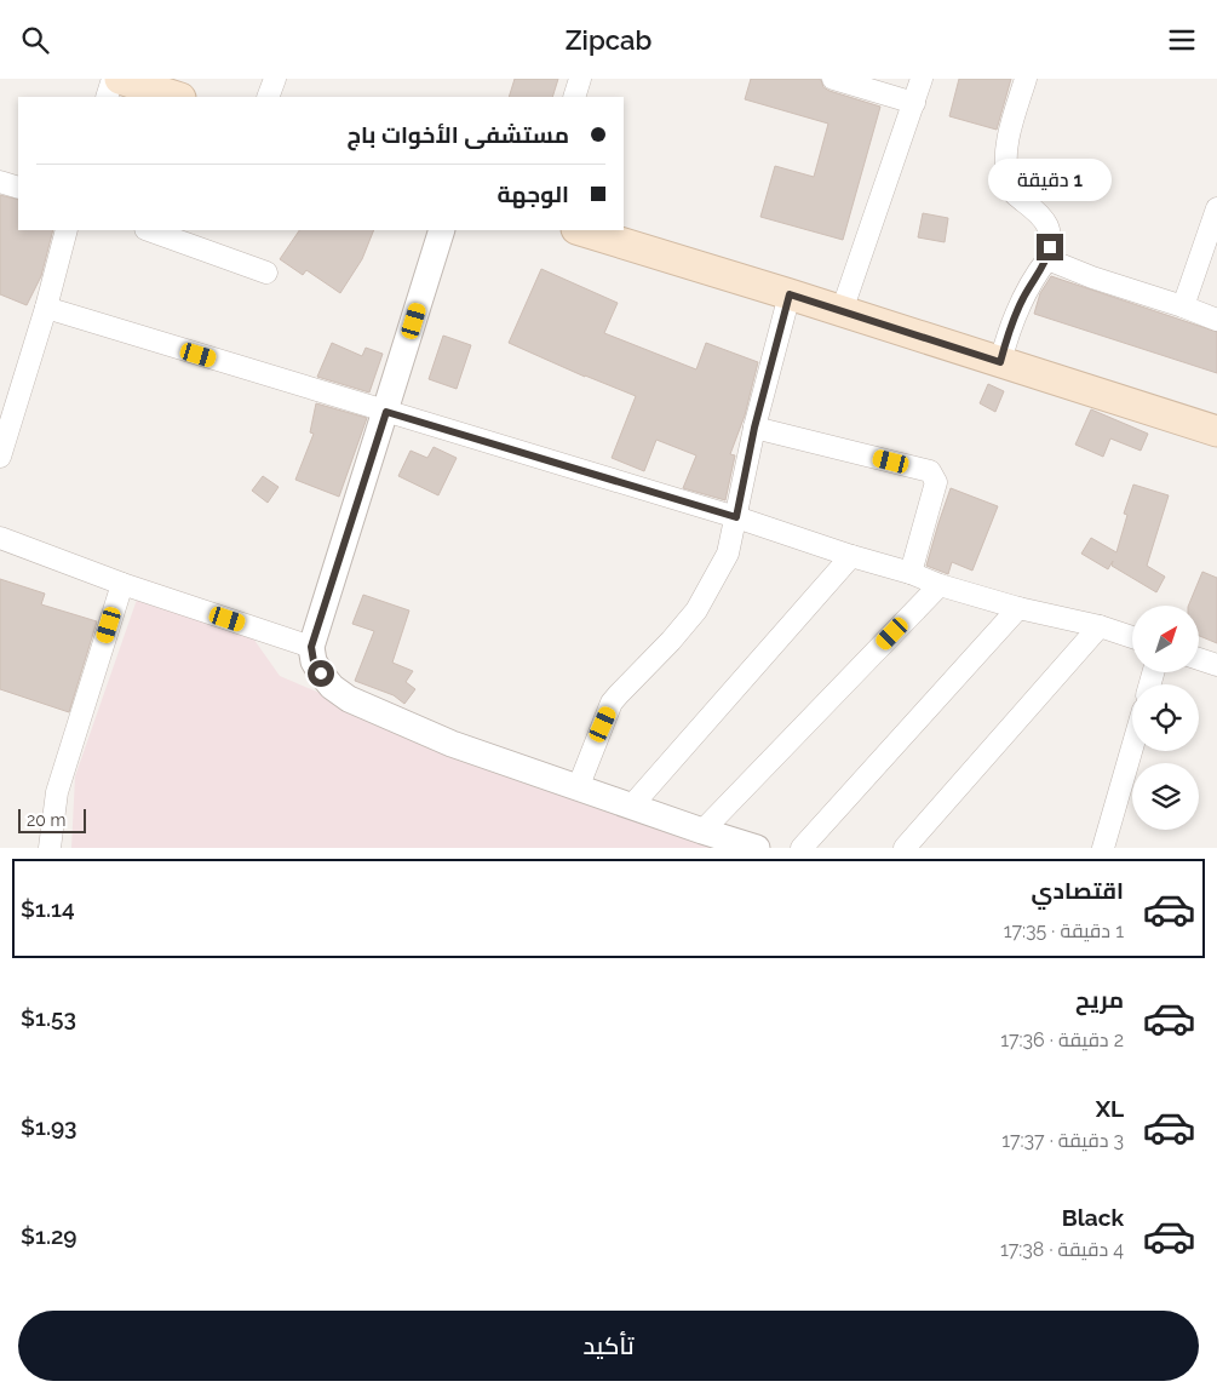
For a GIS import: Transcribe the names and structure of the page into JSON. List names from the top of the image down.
{
  "scale_bar": "20 m",
  "north": "top right",
  "page": {
    "header": "Zipcab",
    "banner": ["مستشفى الأخوات باج", "الوجهة"],
    "bubble": "1 دقيقة",
    "scale": "20 m",
    "list": [
      {
        "name": "اقتصادي",
        "note": "1 دقيقة · 17:35",
        "value": "$1.14"
      },
      {
        "name": "مريح",
        "note": "2 دقيقة · 17:36",
        "value": "$1.53"
      },
      {
        "name": "XL",
        "note": "3 دقيقة · 17:37",
        "value": "$1.93"
      },
      {
        "name": "Black",
        "note": "4 دقيقة · 17:38",
        "value": "$1.29"
      }
    ],
    "buttons": "تأكيد"
  }
}
